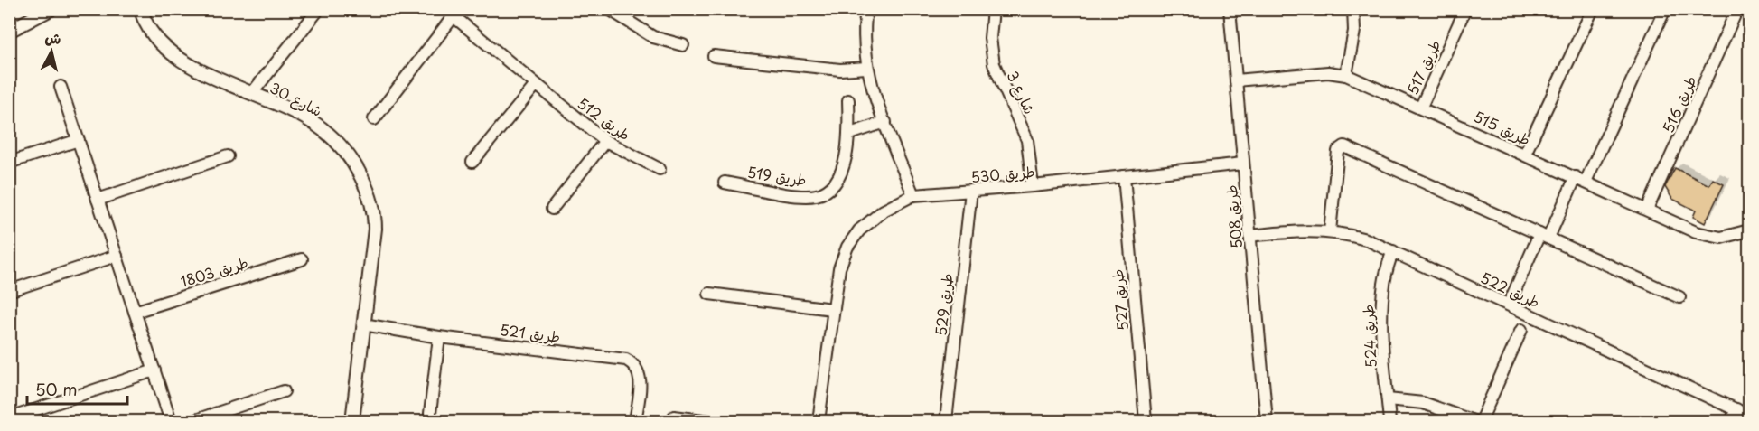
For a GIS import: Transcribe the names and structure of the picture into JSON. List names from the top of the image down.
{
  "streets": {
    "street": [
      "طريق 517",
      "شارع 3",
      "شارع 30",
      "طريق 516",
      "طريق 512",
      "طريق 515",
      "طريق 530",
      "طريق 519",
      "طريق 508",
      "طريق 1803",
      "طريق 522",
      "طريق 527",
      "طريق 529",
      "طريق 521",
      "طريق 524"
    ]
  },
  "crossings": [
    ["طريق 517", "طريق 515"],
    ["شارع 3", "طريق 530"],
    ["شارع 30", "طريق 521"],
    ["طريق 516", "طريق 515"],
    ["طريق 515", "طريق 508"],
    ["طريق 530", "طريق 508"],
    ["طريق 530", "طريق 527"],
    ["طريق 530", "طريق 529"],
    ["طريق 508", "طريق 522"],
    ["طريق 522", "طريق 524"]
  ],
  "scale_bar": "50 m",
  "north": "top"
}
